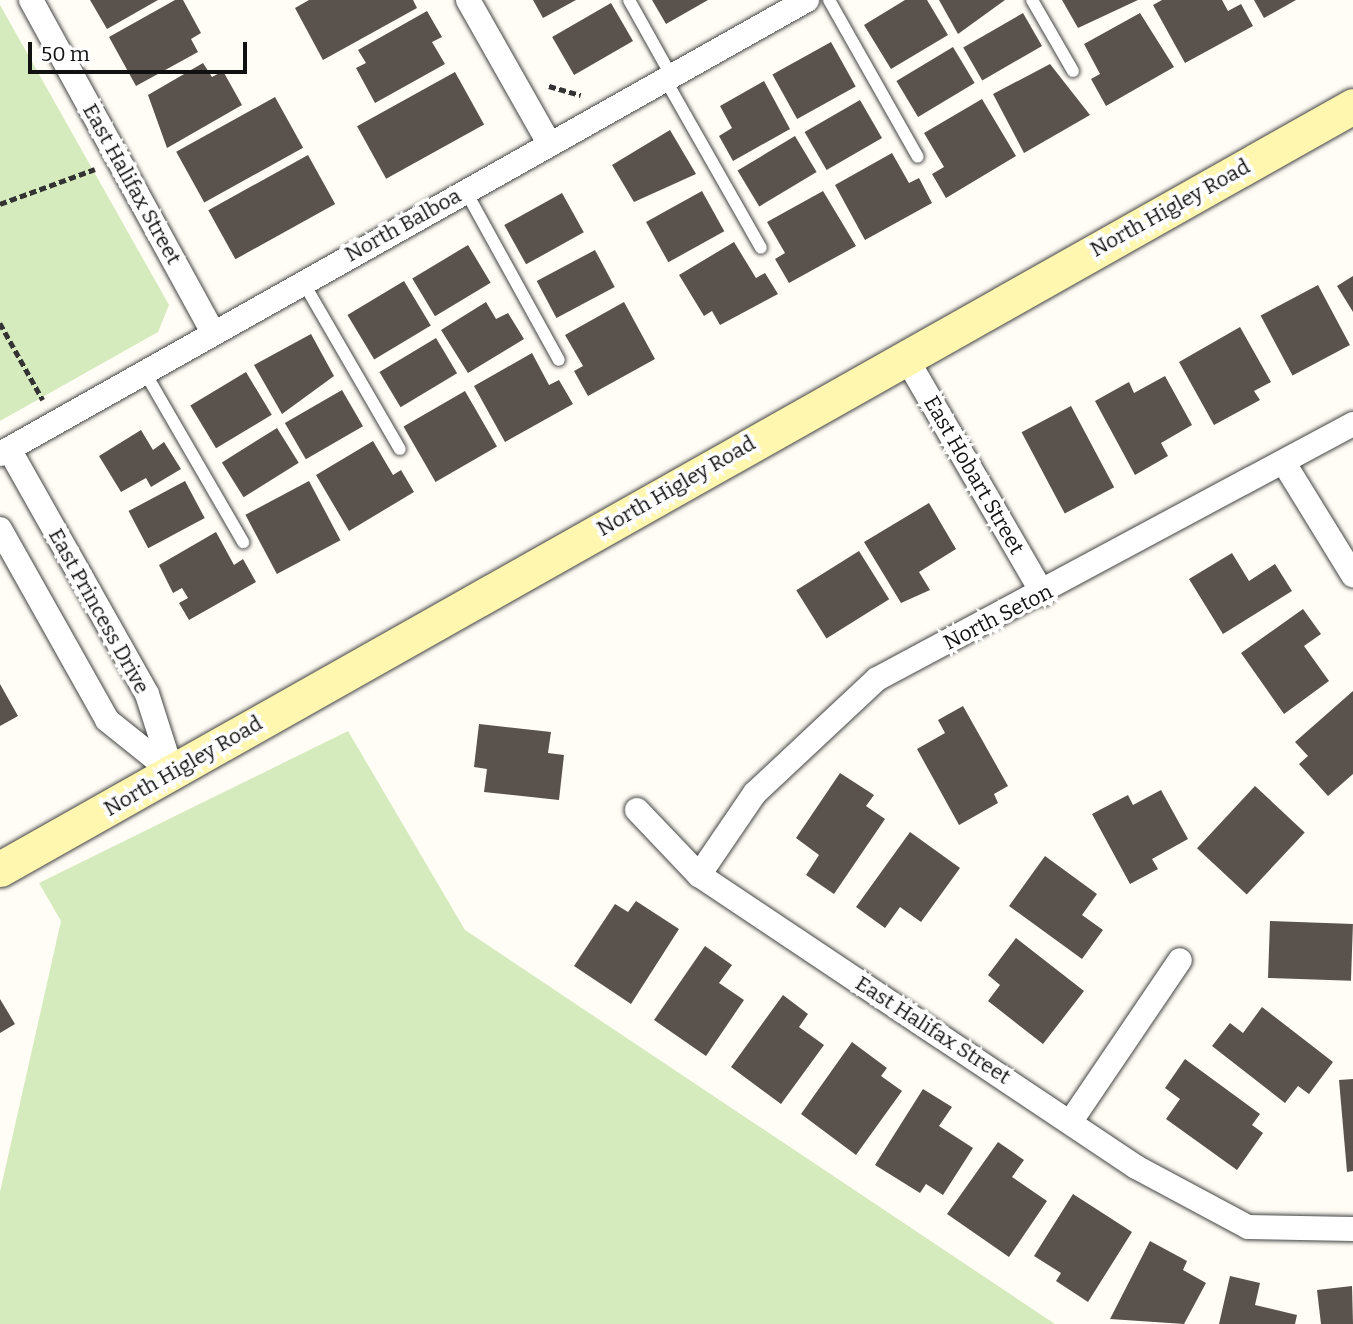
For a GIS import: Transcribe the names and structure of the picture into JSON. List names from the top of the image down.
{
  "streets": {
    "main road": ["North Higley Road"],
    "street": [
      "East Halifax Street",
      "North Balboa",
      "East Hobart Street",
      "East Princess Drive",
      "North Seton"
    ]
  },
  "crossings": [
    ["East Halifax Street", "North Balboa"],
    ["East Halifax Street", "North Seton"],
    ["North Higley Road", "East Hobart Street"],
    ["North Higley Road", "East Princess Drive"],
    ["North Balboa", "East Princess Drive"],
    ["East Hobart Street", "North Seton"]
  ],
  "scale_bar": "50 m"
}
